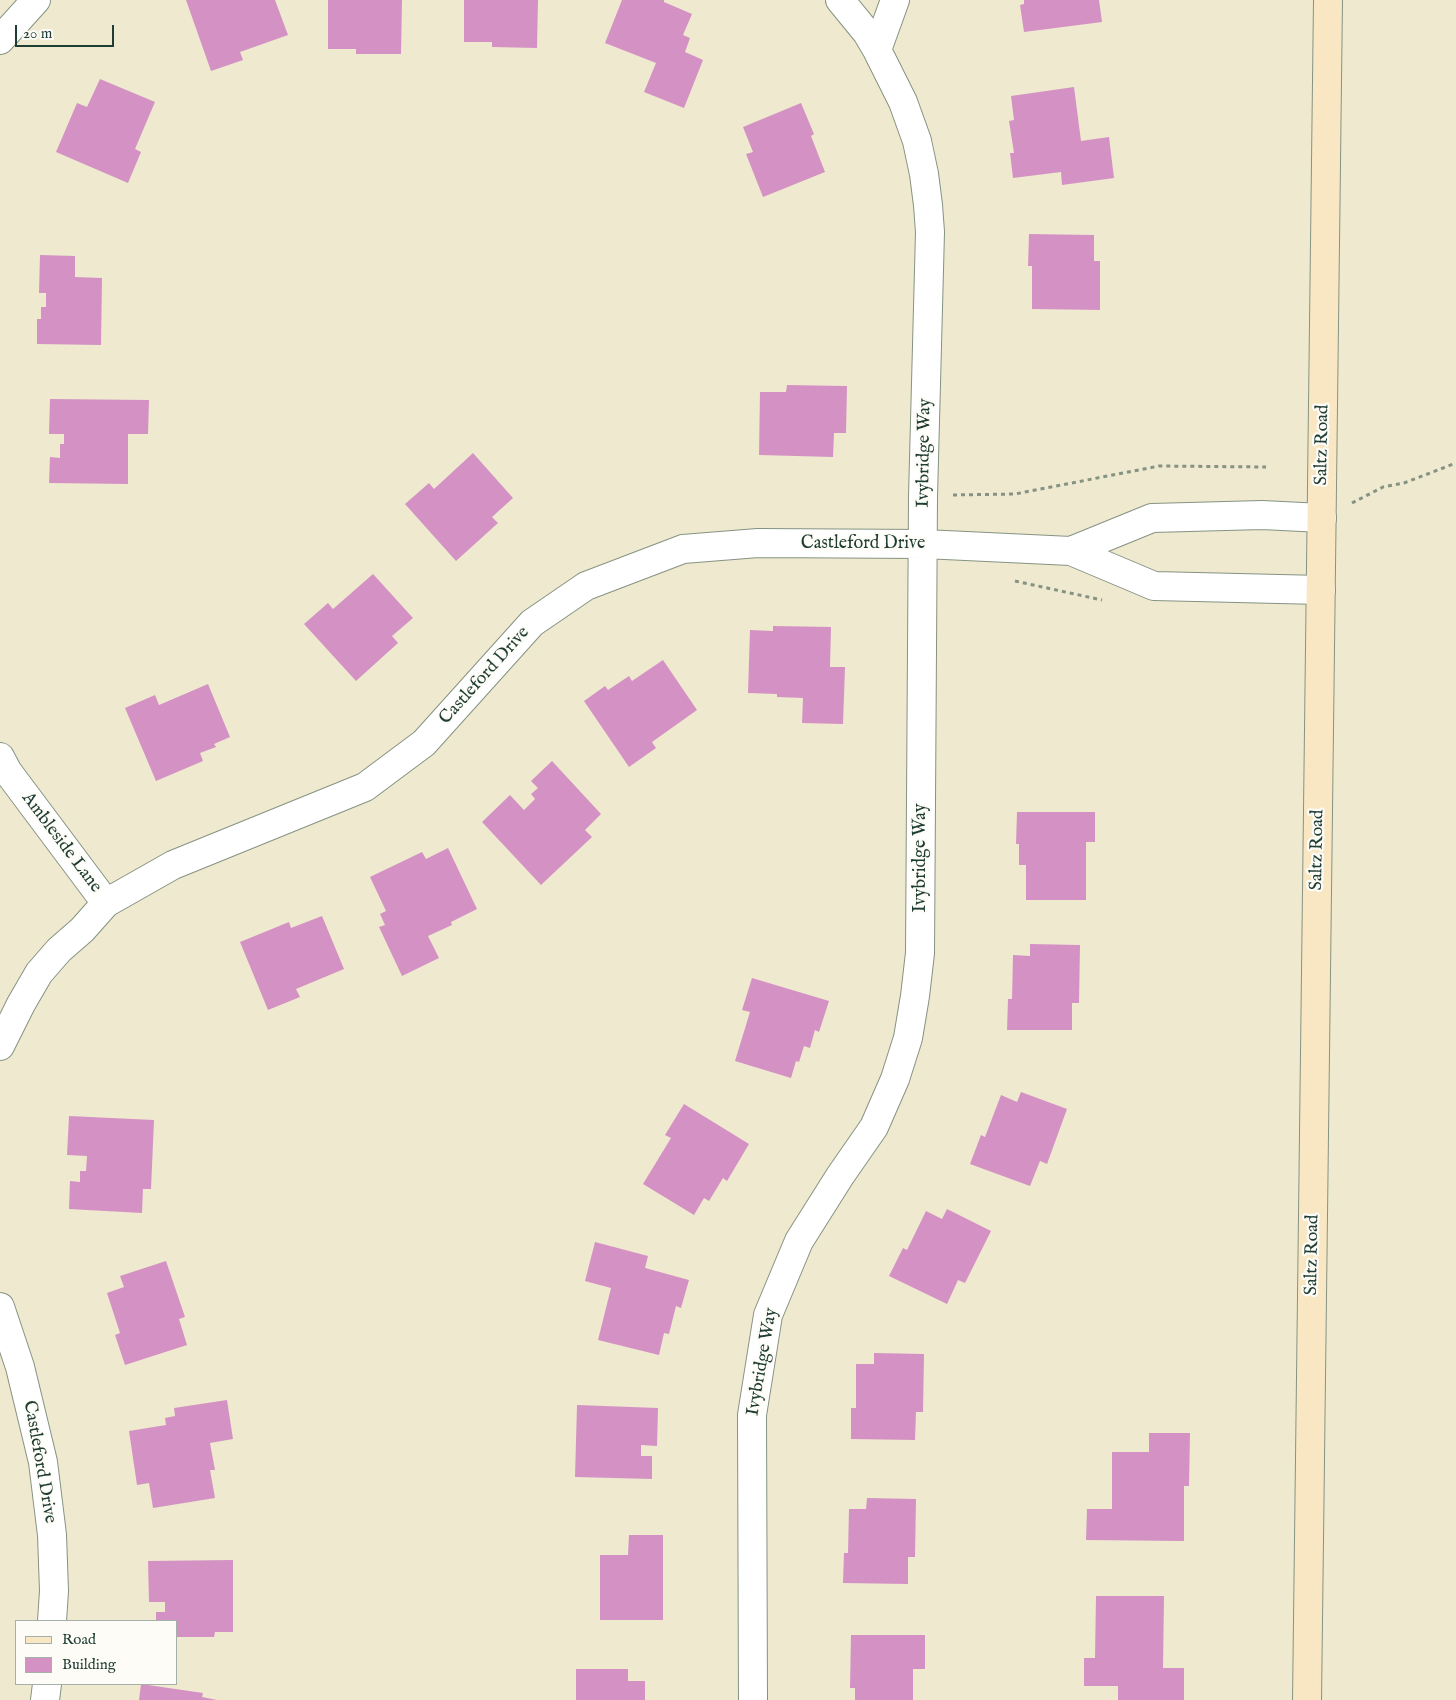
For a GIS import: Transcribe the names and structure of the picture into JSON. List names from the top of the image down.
{
  "streets": {
    "street": [
      "Saltz Road",
      "Ivybridge Way",
      "Castleford Drive",
      "Ambleside Lane"
    ]
  },
  "crossings": [
    ["Saltz Road", "Castleford Drive"],
    ["Ivybridge Way", "Castleford Drive"],
    ["Castleford Drive", "Ambleside Lane"]
  ],
  "legend": ["Road", "Building"],
  "scale_bar": "20 m"
}
